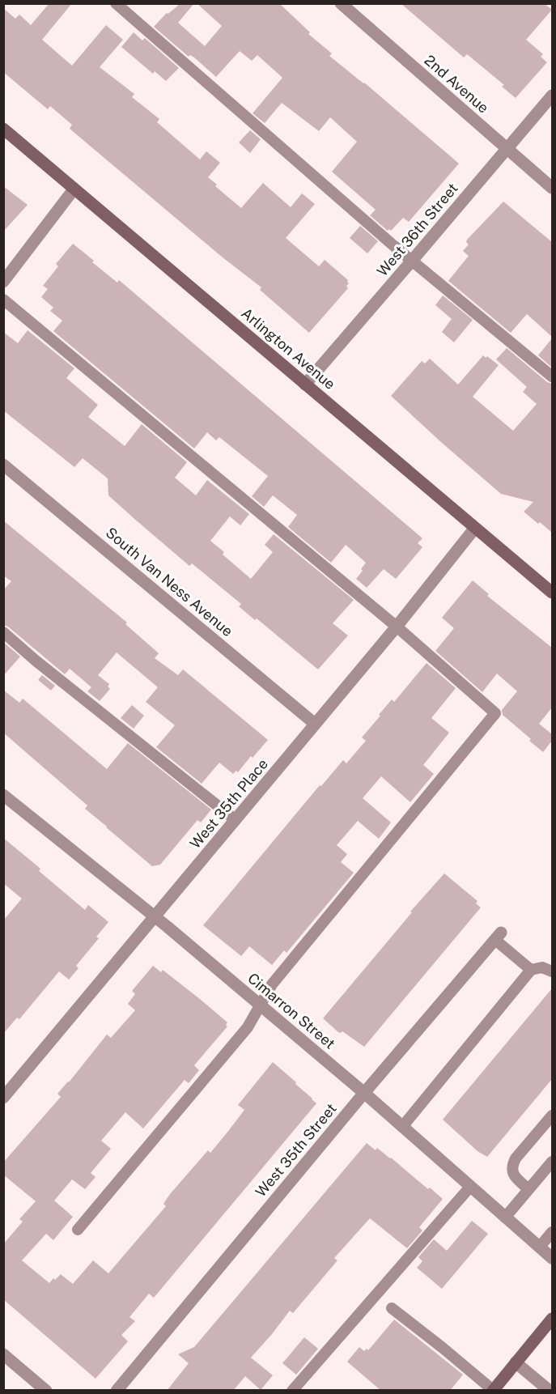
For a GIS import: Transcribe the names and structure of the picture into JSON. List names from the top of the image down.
{
  "streets": {
    "main road": ["Arlington Avenue"],
    "street": [
      "2nd Avenue",
      "West 36th Street",
      "South Van Ness Avenue",
      "West 35th Place",
      "Cimarron Street",
      "West 35th Street"
    ]
  },
  "crossings": [
    ["2nd Avenue", "West 36th Street"],
    ["West 36th Street", "Arlington Avenue"],
    ["Arlington Avenue", "West 35th Place"],
    ["South Van Ness Avenue", "West 35th Place"],
    ["West 35th Place", "Cimarron Street"],
    ["Cimarron Street", "West 35th Street"]
  ]
}
